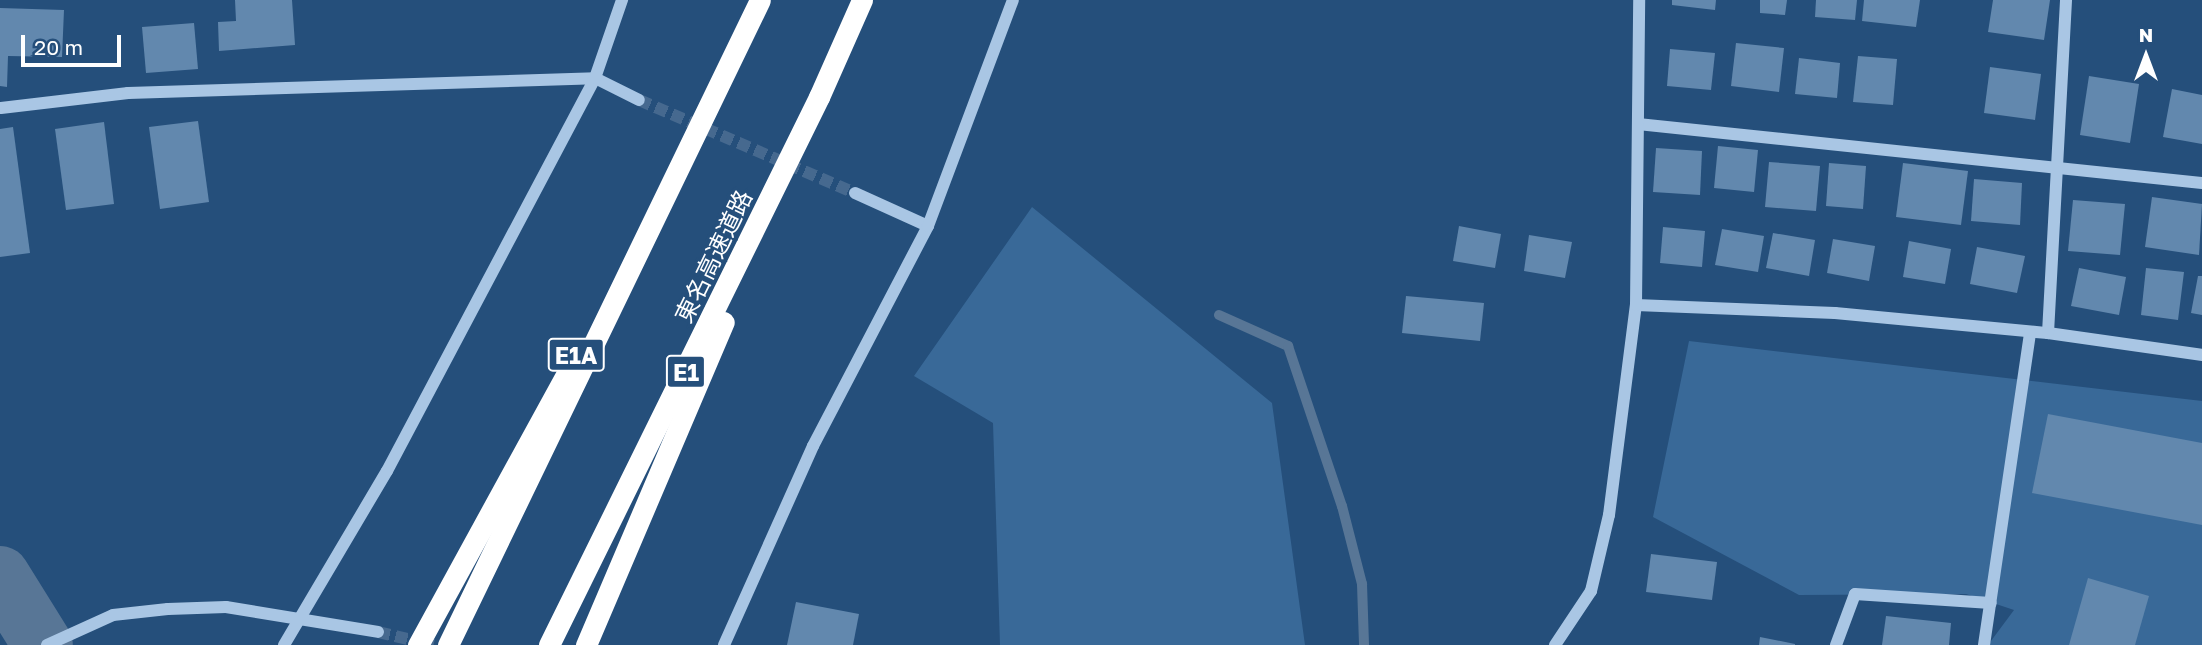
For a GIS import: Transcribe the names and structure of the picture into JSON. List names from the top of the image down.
{
  "streets": {
    "highway": ["東名高速道路", "E1A", "E1"]
  },
  "scale_bar": "20 m",
  "north": "top"
}
